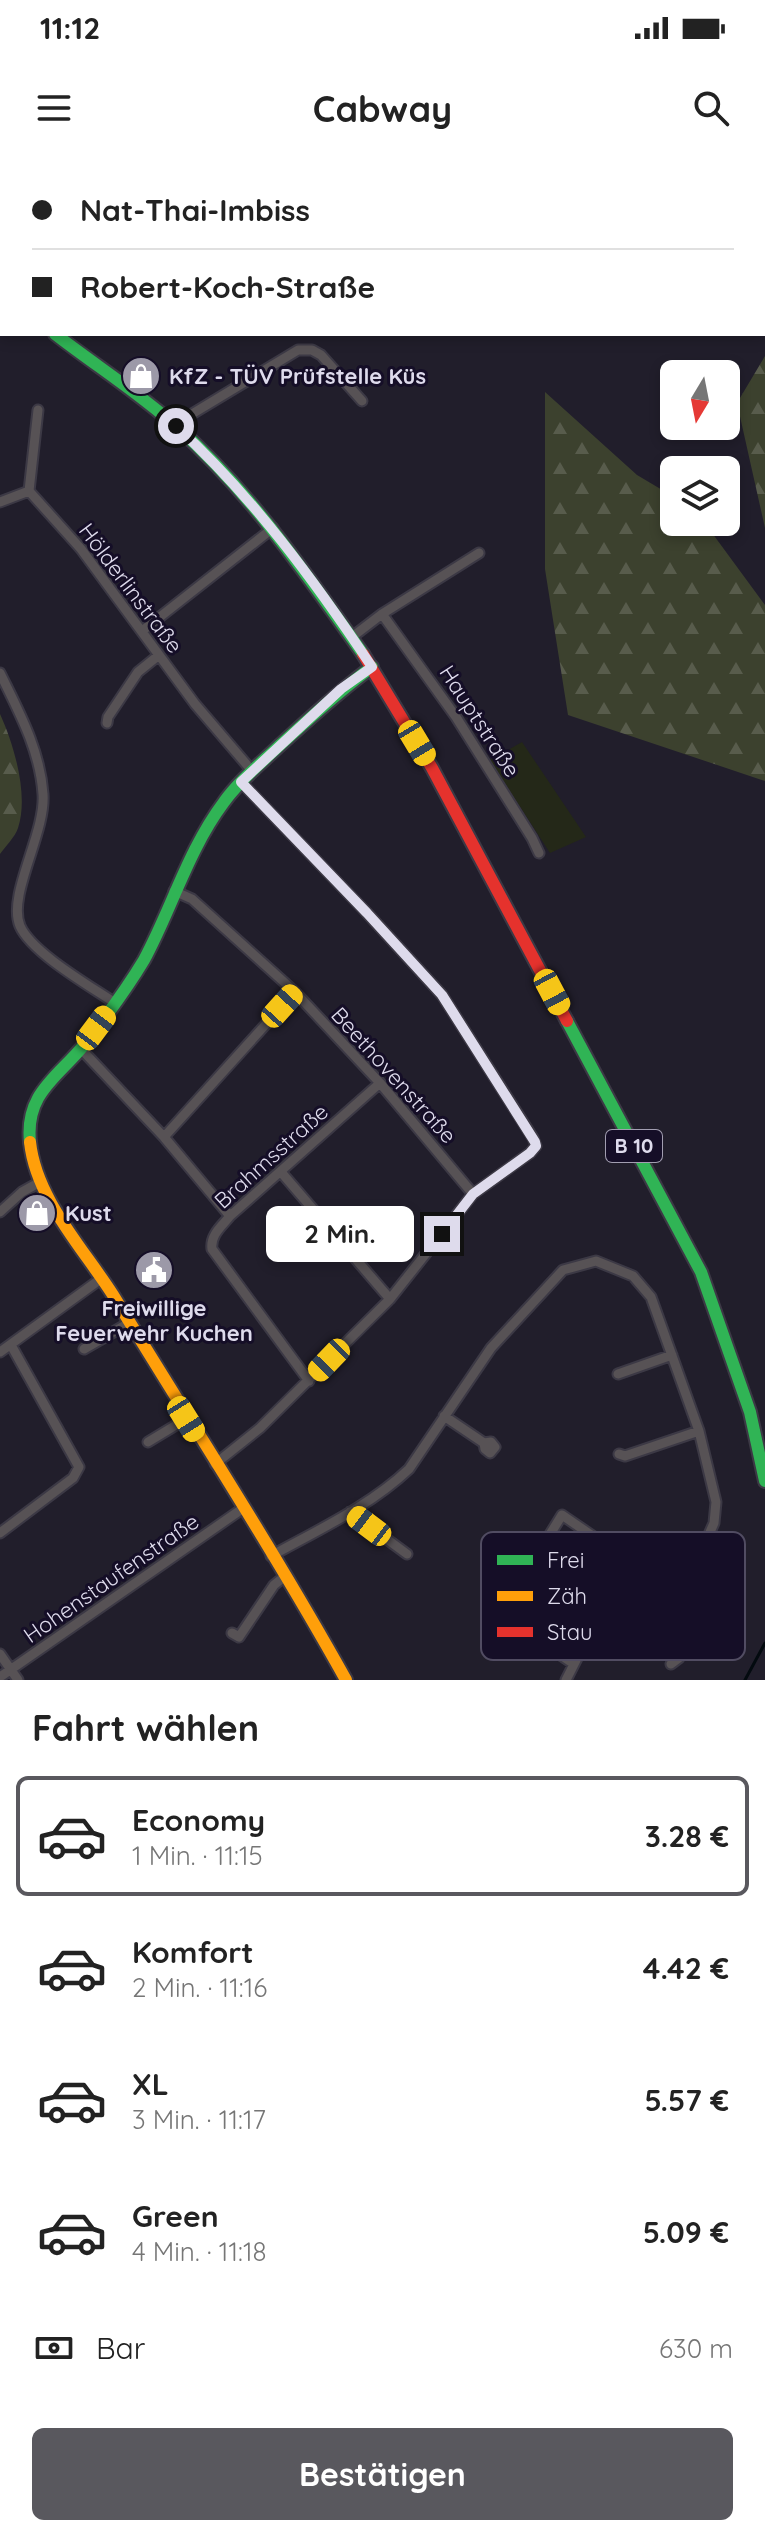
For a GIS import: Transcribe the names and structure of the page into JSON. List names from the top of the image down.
{
  "streets": {
    "main road": ["B 10"],
    "street": [
      "Hölderlinstraße",
      "Hauptstraße",
      "Beethovenstraße",
      "Brahmsstraße",
      "Hohenstaufenstraße"
    ]
  },
  "crossings": [
    ["Beethovenstraße", "Brahmsstraße"]
  ],
  "places": {
    "shop": ["KfZ - TÜV Prüfstelle Küs", "Kust"],
    "public building": ["Freiwillige Feuerwehr Kuchen"]
  },
  "legend": ["Frei", "Zäh", "Stau"],
  "north": "bottom",
  "page": {
    "status": "11:12",
    "header": "Cabway",
    "banner": ["Nat-Thai-Imbiss", "Robert-Koch-Straße"],
    "bubble": "2 Min.",
    "heading": "Fahrt wählen",
    "list": [
      {
        "name": "Economy",
        "note": "1 Min. · 11:15",
        "value": "3.28 €"
      },
      {
        "name": "Komfort",
        "note": "2 Min. · 11:16",
        "value": "4.42 €"
      },
      {
        "name": "XL",
        "note": "3 Min. · 11:17",
        "value": "5.57 €"
      },
      {
        "name": "Green",
        "note": "4 Min. · 11:18",
        "value": "5.09 €"
      }
    ],
    "pay": ["Bar", "630 m"],
    "buttons": "Bestätigen"
  }
}
